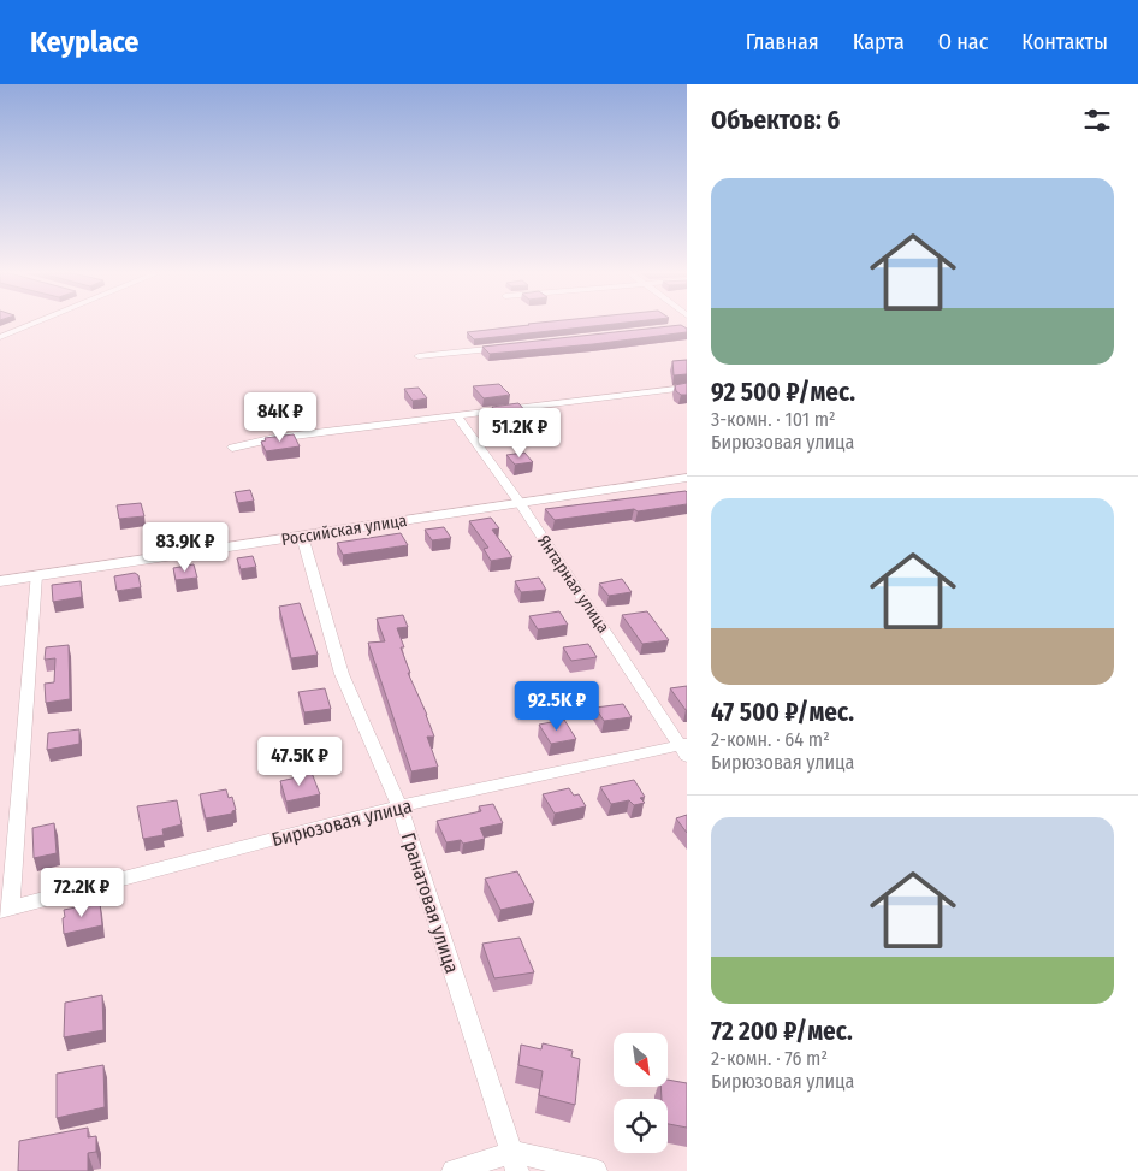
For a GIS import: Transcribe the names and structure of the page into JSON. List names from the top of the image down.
{
  "streets": {
    "main road": ["Российская улица"],
    "street": ["Янтарная улица", "Бирюзовая улица", "Гранатовая улица"]
  },
  "crossings": [
    ["Российская улица", "Янтарная улица"],
    ["Российская улица", "Гранатовая улица"],
    ["Янтарная улица", "Бирюзовая улица"],
    ["Бирюзовая улица", "Гранатовая улица"]
  ],
  "north": "bottom right",
  "page": {
    "header": "Keyplace",
    "nav": [
      "Главная",
      "Карта",
      "О нас",
      "Контакты"
    ],
    "heading": "Объектов: 6",
    "list": [
      {
        "name": "92 500 ₽/мес.",
        "note": "3-комн. · 101 m² · Бирюзовая улица"
      },
      {
        "name": "47 500 ₽/мес.",
        "note": "2-комн. · 64 m² · Бирюзовая улица"
      },
      {
        "name": "72 200 ₽/мес.",
        "note": "2-комн. · 76 m² · Бирюзовая улица"
      }
    ],
    "price": [
      "84K ₽",
      "51.2K ₽",
      "83.9K ₽",
      "92.5K ₽",
      "47.5K ₽",
      "72.2K ₽"
    ]
  }
}
